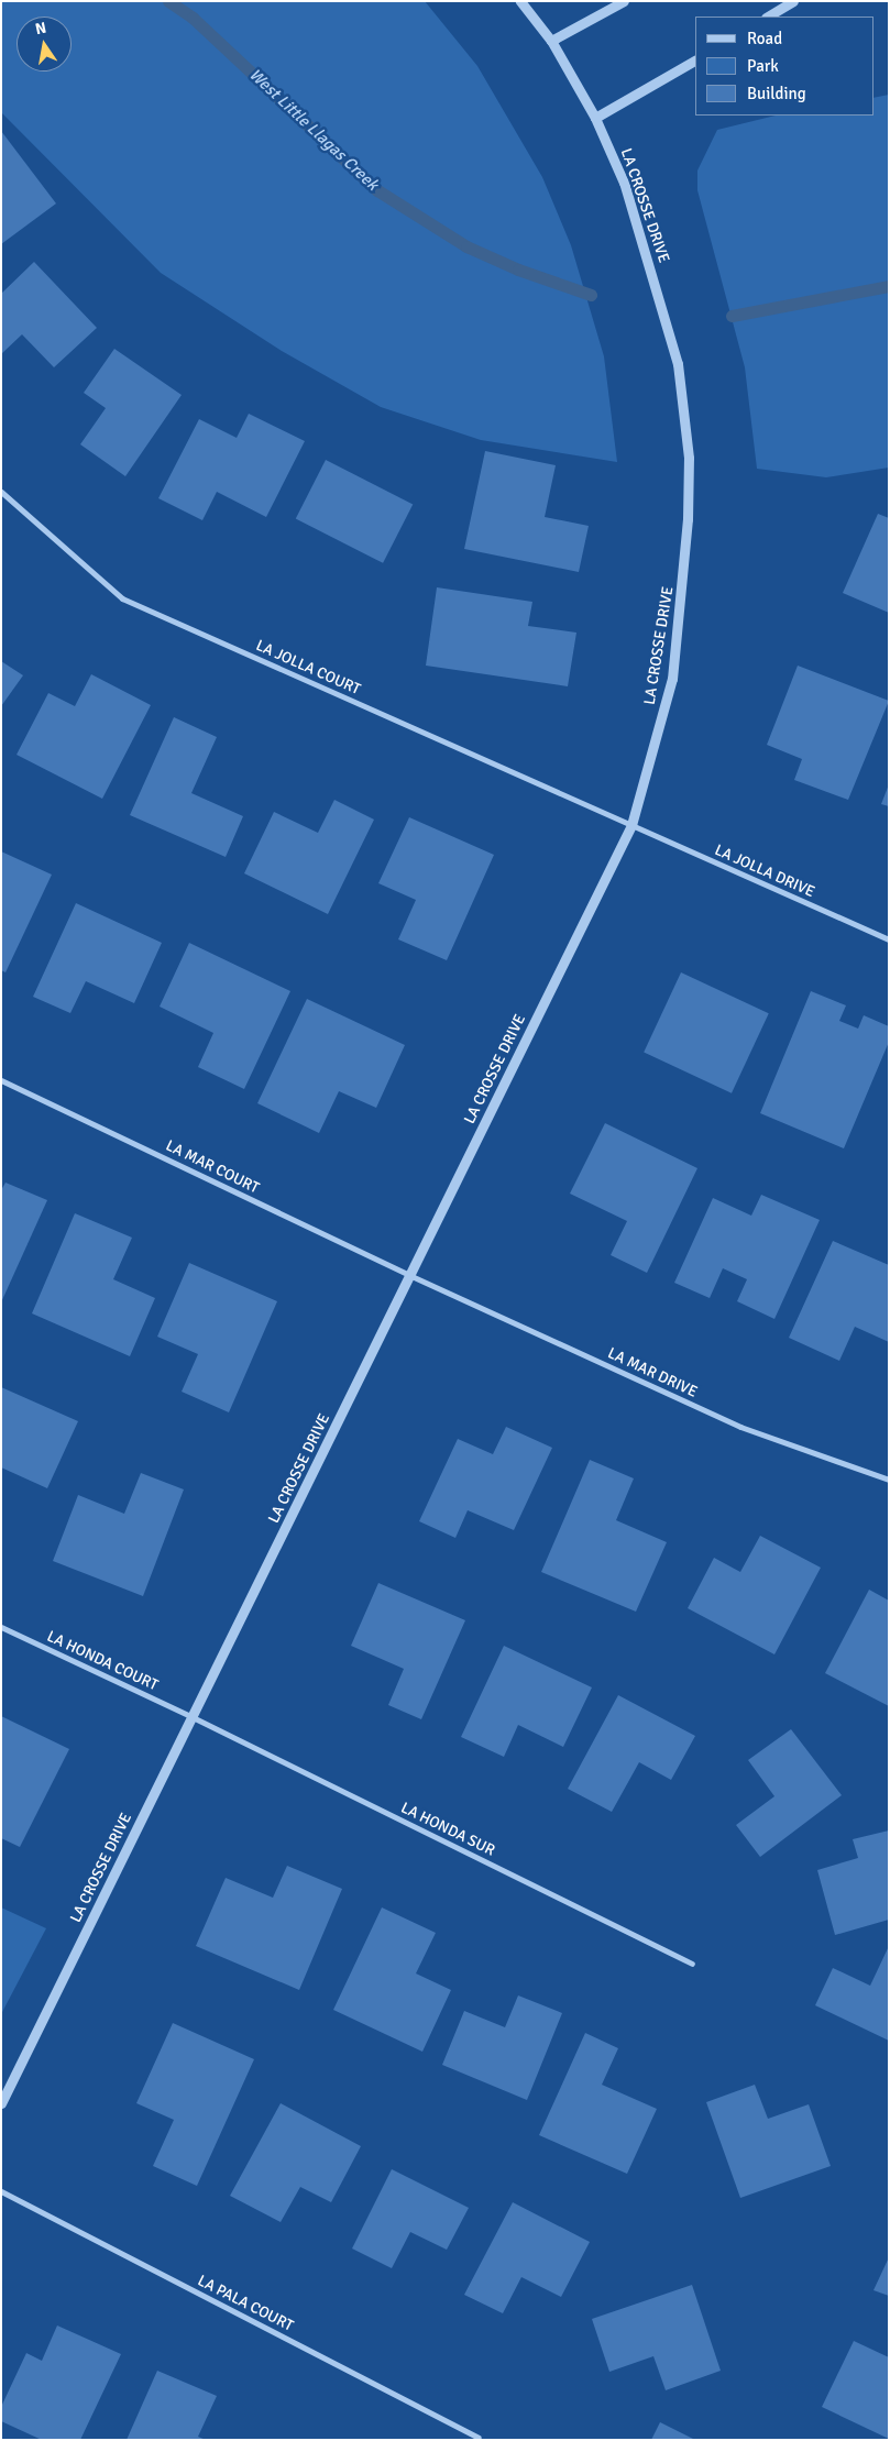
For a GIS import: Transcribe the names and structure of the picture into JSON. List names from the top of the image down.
{
  "streets": {
    "street": [
      "LA CROSSE DRIVE",
      "LA JOLLA COURT",
      "LA JOLLA DRIVE",
      "LA MAR COURT",
      "LA MAR DRIVE",
      "LA HONDA COURT",
      "LA HONDA SUR",
      "LA PALA COURT"
    ]
  },
  "crossings": [
    ["LA CROSSE DRIVE", "LA JOLLA COURT"],
    ["LA CROSSE DRIVE", "LA JOLLA DRIVE"],
    ["LA CROSSE DRIVE", "LA MAR COURT"],
    ["LA CROSSE DRIVE", "LA MAR DRIVE"],
    ["LA CROSSE DRIVE", "LA HONDA COURT"],
    ["LA CROSSE DRIVE", "LA HONDA SUR"],
    ["LA JOLLA COURT", "LA JOLLA DRIVE"],
    ["LA MAR COURT", "LA MAR DRIVE"],
    ["LA HONDA COURT", "LA HONDA SUR"]
  ],
  "water": ["West Little Llagas Creek"],
  "legend": ["Road", "Park", "Building"],
  "north": "top"
}
